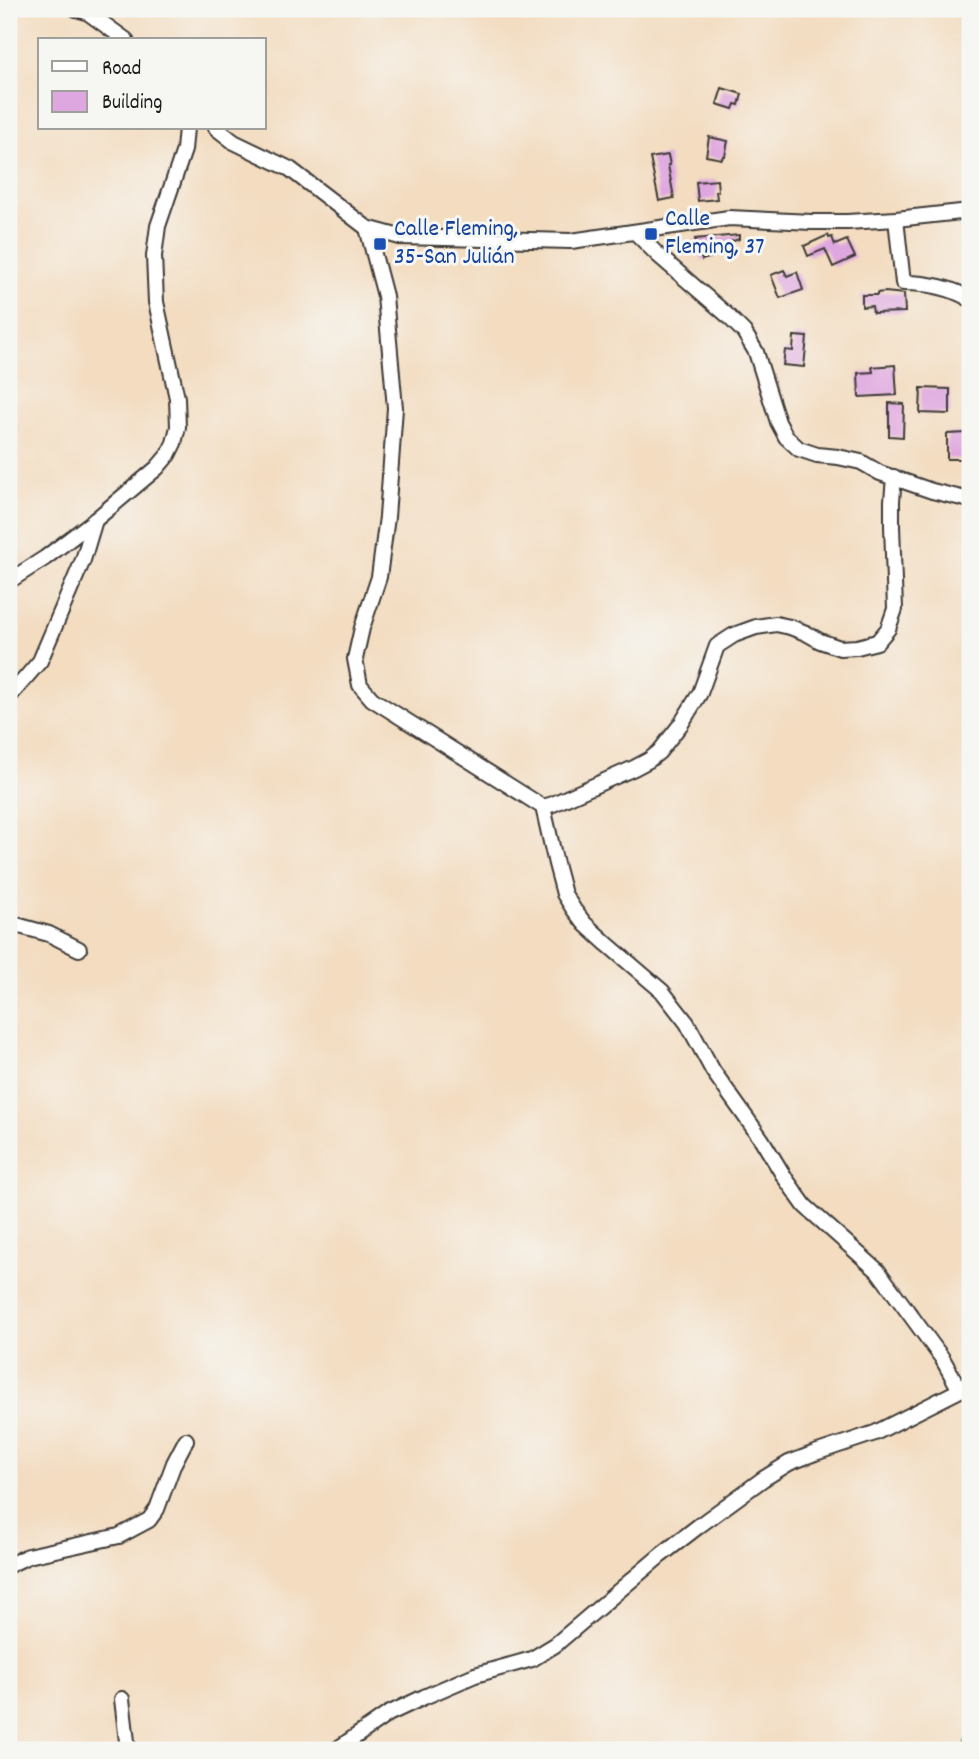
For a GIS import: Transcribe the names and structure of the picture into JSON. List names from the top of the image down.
{
  "places": {
    "transit": ["Calle Fleming, 37", "Calle Fleming, 35-San Julián"]
  },
  "legend": ["Road", "Building"]
}
